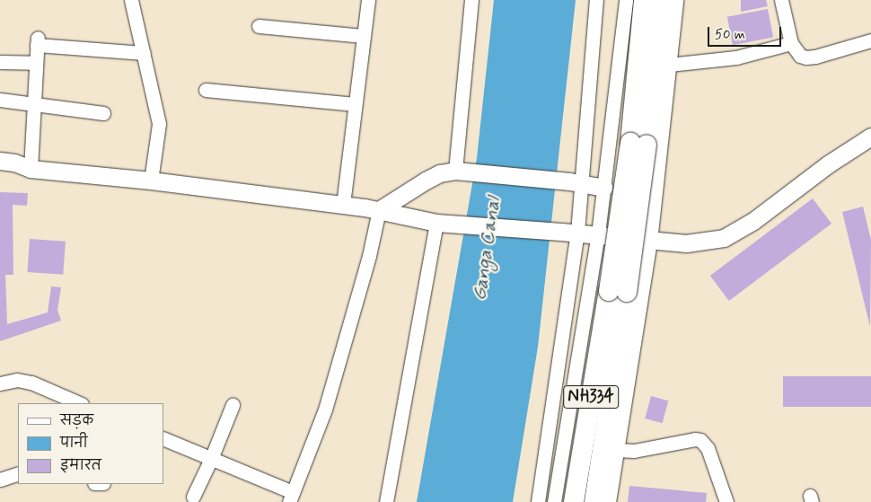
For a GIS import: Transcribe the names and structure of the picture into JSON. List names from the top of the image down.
{
  "streets": {
    "highway": ["NH334"]
  },
  "water": ["Ganga Canal"],
  "legend": ["सड़क", "पानी", "इमारत"],
  "scale_bar": "50 m"
}
